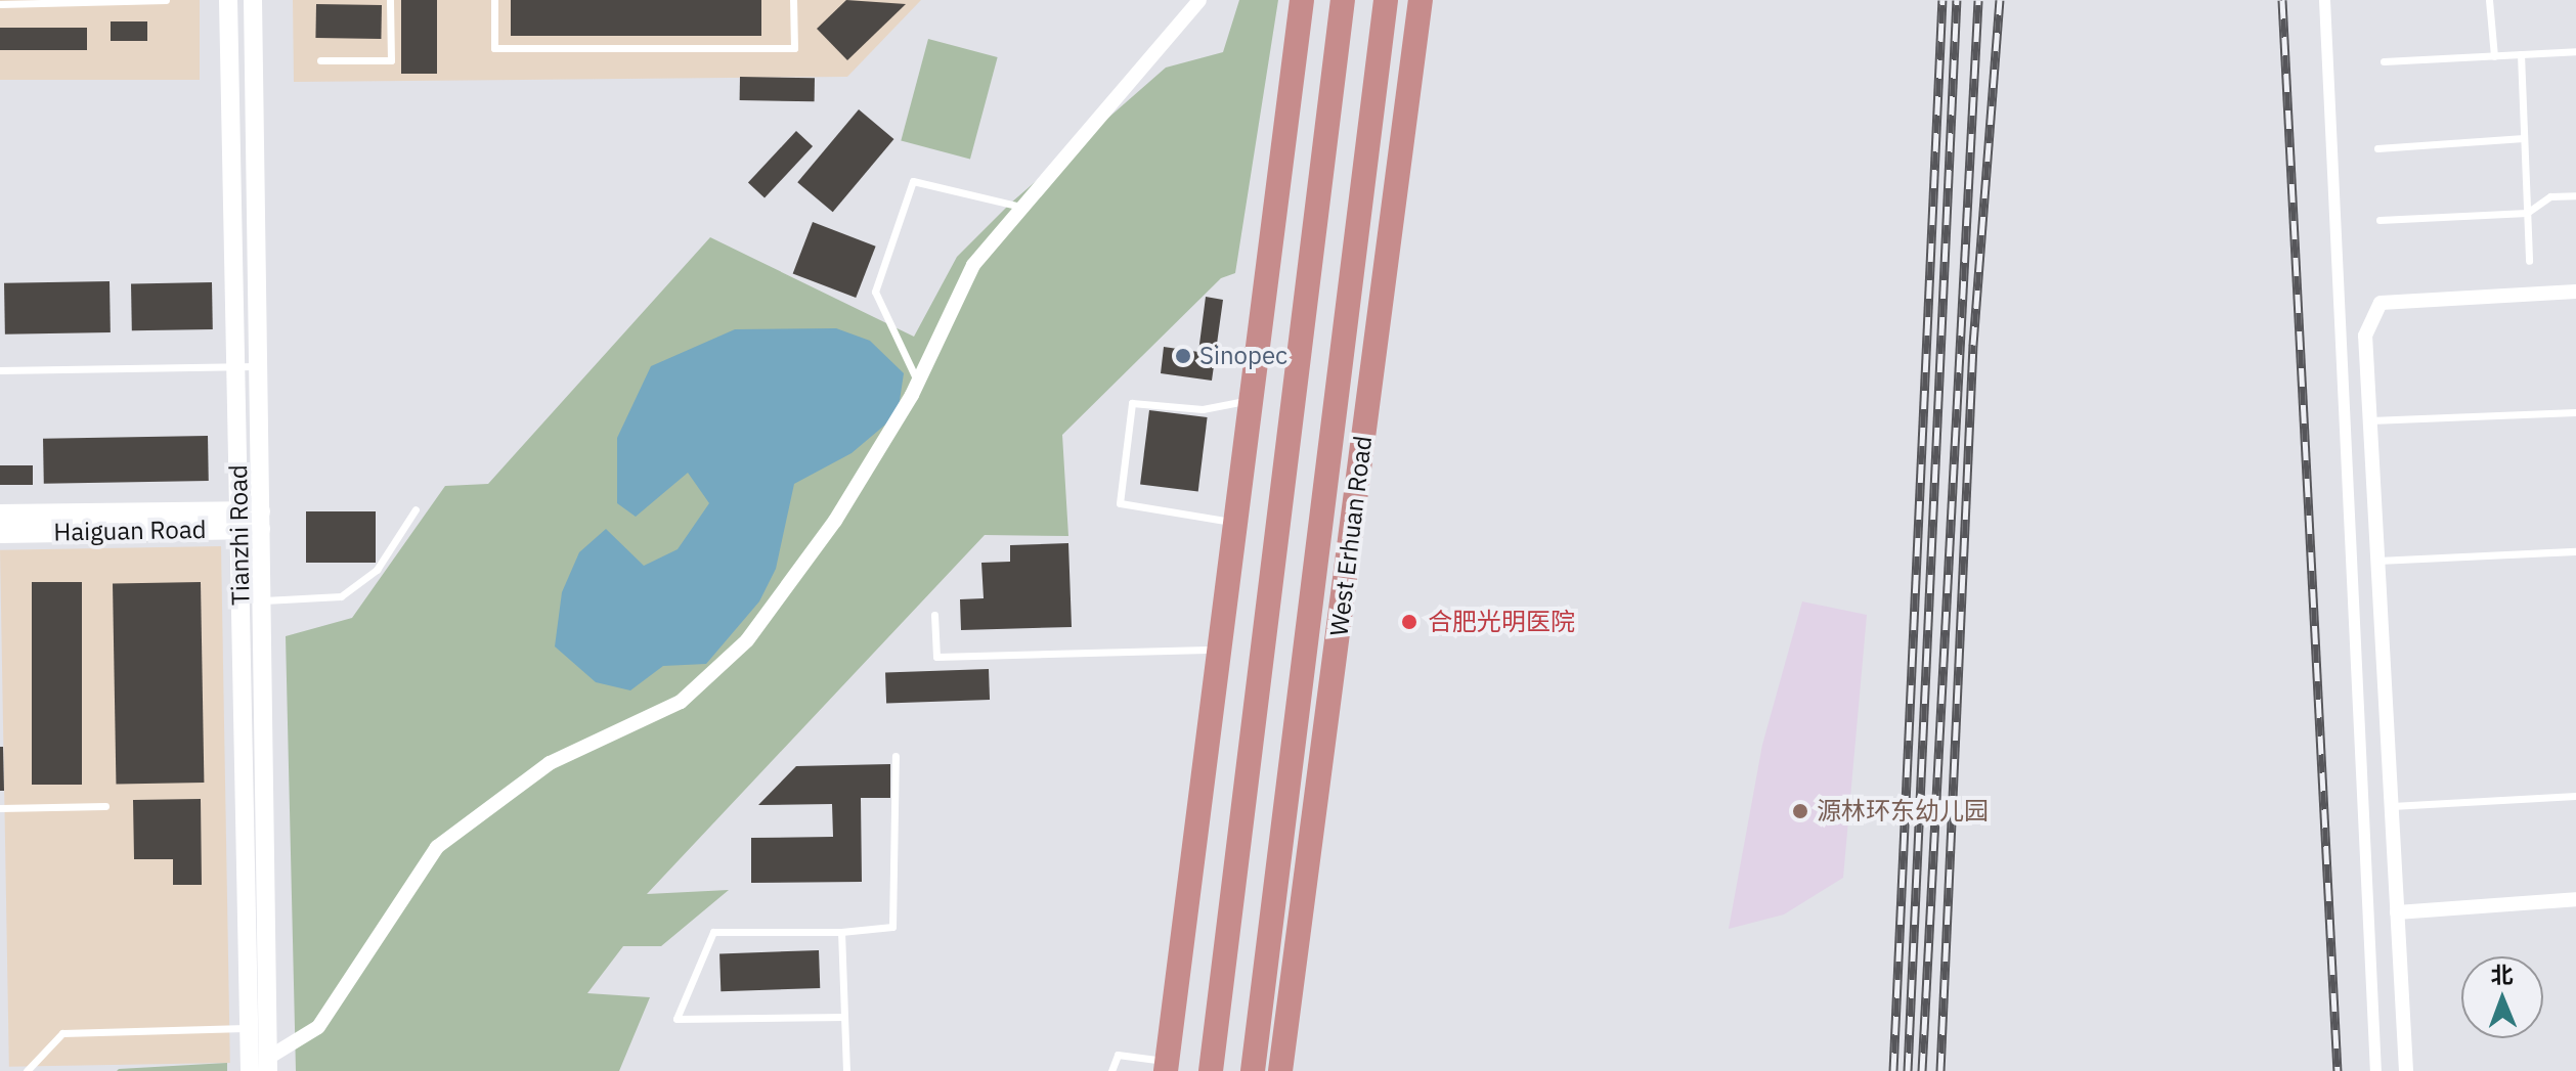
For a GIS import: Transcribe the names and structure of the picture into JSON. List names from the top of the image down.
{
  "streets": {
    "highway": ["West Erhuan Road"],
    "main road": ["Haiguan Road"],
    "street": ["Tianzhi Road"]
  },
  "crossings": [
    ["Haiguan Road", "Tianzhi Road"]
  ],
  "places": ["Sinopec", "合肥光明医院", "源林环东幼儿园"],
  "north": "top"
}
